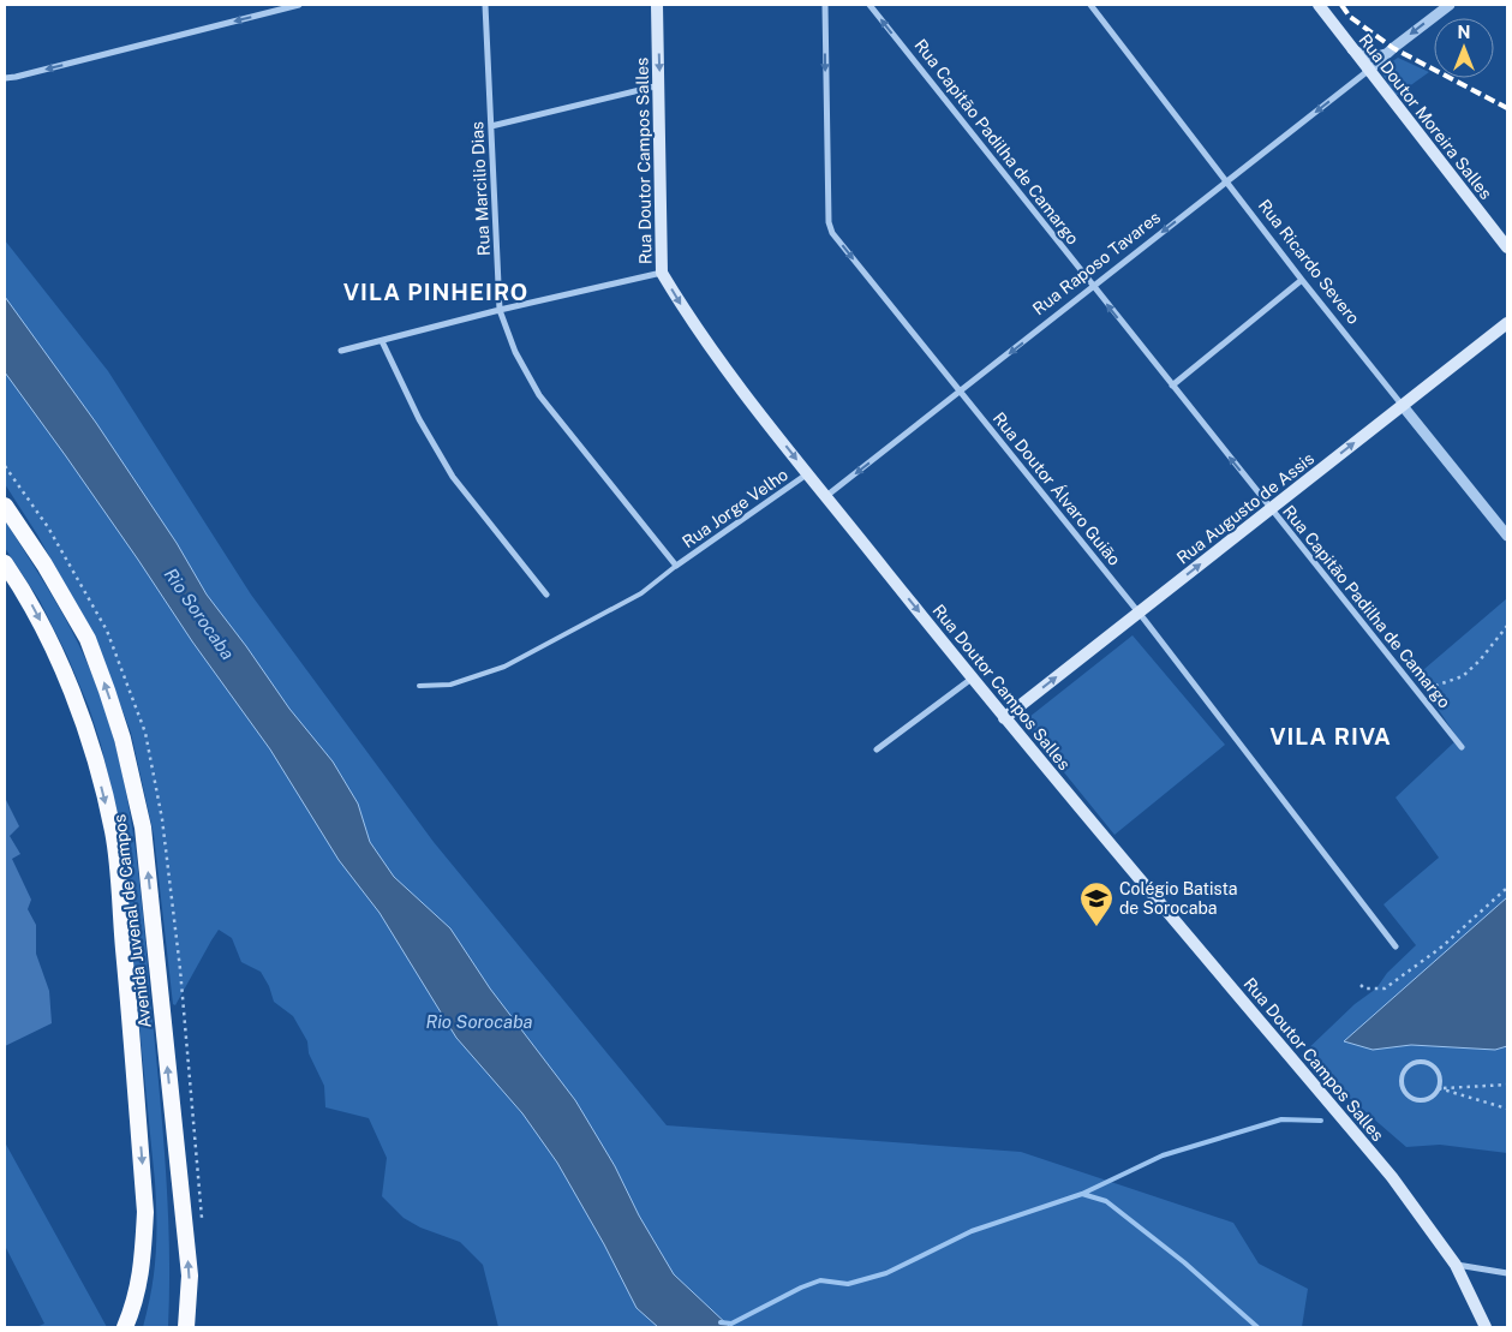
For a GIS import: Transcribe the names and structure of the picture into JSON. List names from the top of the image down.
{
  "streets": {
    "highway": ["Avenida Juvenal de Campos"],
    "main road": ["Rua Doutor Moreira Salles", "Rua Doutor Campos Salles", "Rua Augusto de Assis"],
    "street": [
      "Rua Capitão Padilha de Camargo",
      "Rua Marcilio Dias",
      "Rua Ricardo Severo",
      "Rua Raposo Tavares",
      "Rua Doutor Álvaro Guião",
      "Rua Jorge Velho"
    ]
  },
  "crossings": [
    ["Rua Doutor Moreira Salles", "Rua Raposo Tavares"],
    ["Rua Capitão Padilha de Camargo", "Rua Raposo Tavares"],
    ["Rua Capitão Padilha de Camargo", "Rua Augusto de Assis"],
    ["Rua Doutor Campos Salles", "Rua Raposo Tavares"],
    ["Rua Doutor Campos Salles", "Rua Jorge Velho"],
    ["Rua Doutor Campos Salles", "Rua Augusto de Assis"],
    ["Rua Marcilio Dias", "Rua Jorge Velho"],
    ["Rua Ricardo Severo", "Rua Raposo Tavares"],
    ["Rua Ricardo Severo", "Rua Augusto de Assis"],
    ["Rua Raposo Tavares", "Rua Doutor Álvaro Guião"],
    ["Rua Doutor Álvaro Guião", "Rua Augusto de Assis"]
  ],
  "one_way": [
    "Rua Capitão Padilha de Camargo",
    "Rua Raposo Tavares",
    "Rua Doutor Álvaro Guião",
    "Rua Augusto de Assis"
  ],
  "districts": ["VILA PINHEIRO", "VILA RIVA"],
  "water": ["Rio Sorocaba"],
  "places": {
    "school or university": ["Colégio Batista de Sorocaba"]
  },
  "north": "top"
}
